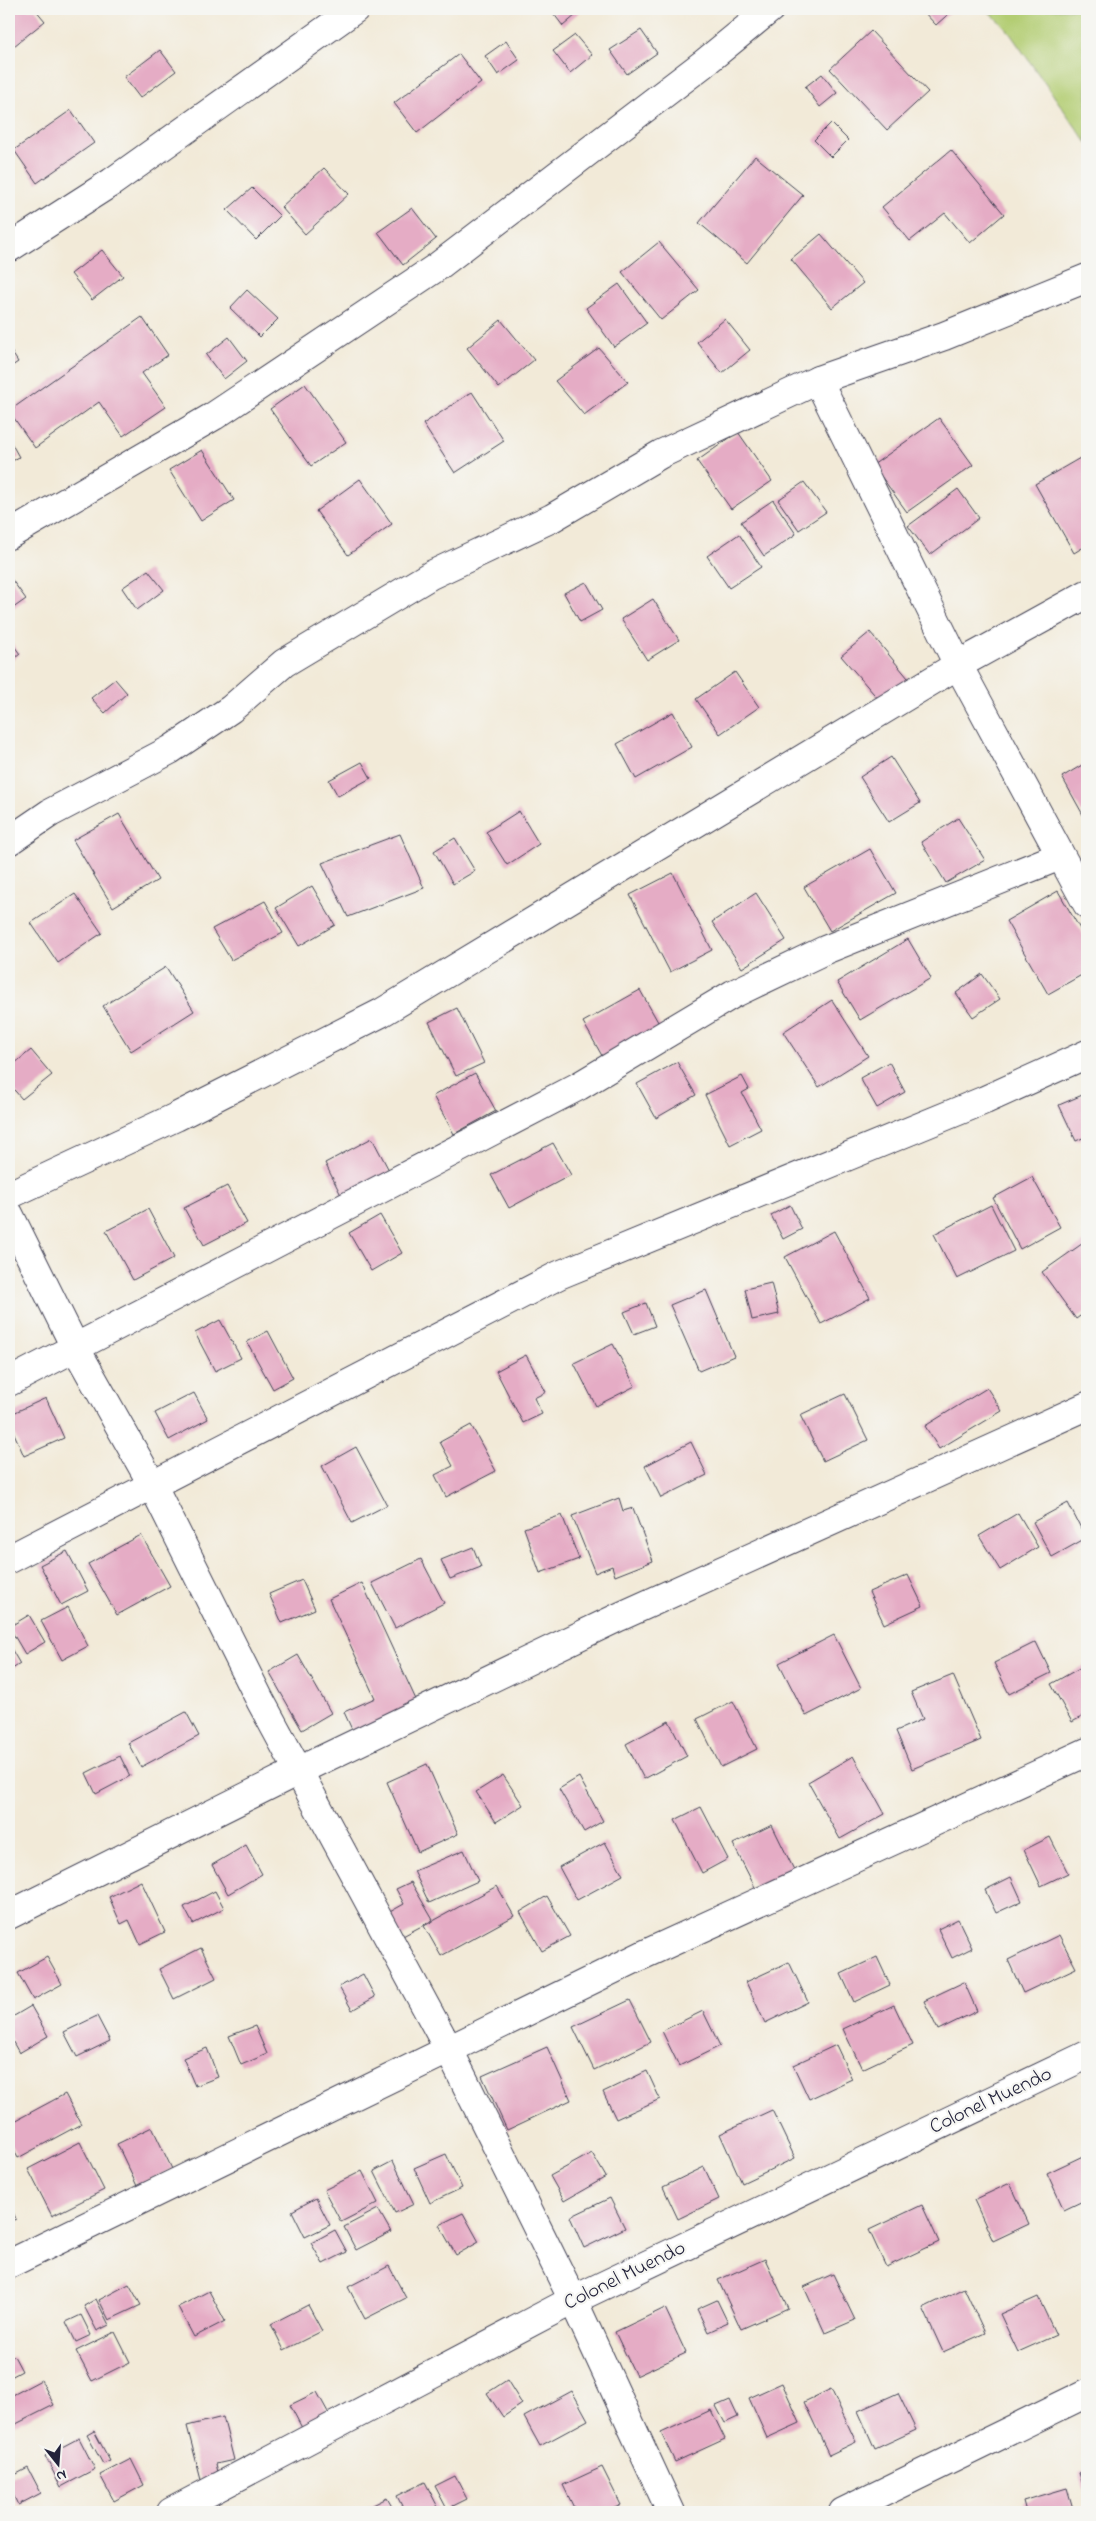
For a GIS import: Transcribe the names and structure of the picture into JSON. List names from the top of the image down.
{
  "streets": {
    "street": ["Colonel Muendo"]
  },
  "north": "bottom"
}
